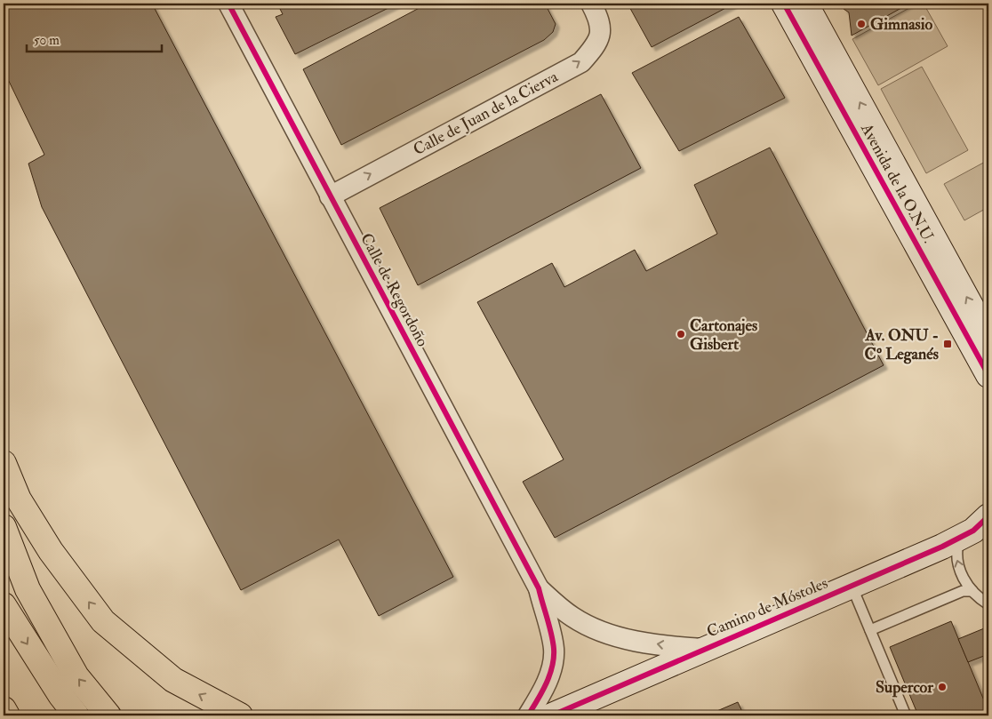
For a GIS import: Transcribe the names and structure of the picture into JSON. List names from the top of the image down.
{
  "streets": {
    "street": [
      "Calle de Juan de la Cierva",
      "Avenida de la O.N.U.",
      "Calle de Regordoño",
      "Camino de Móstoles"
    ]
  },
  "crossings": [
    ["Calle de Juan de la Cierva", "Calle de Regordoño"]
  ],
  "one_way": ["Calle de Juan de la Cierva"],
  "places": {
    "other": ["Gimnasio", "Cartonajes Gisbert", "Supercor"],
    "transit": ["Av. ONU - Cº Leganés"]
  },
  "scale_bar": "50 m"
}
